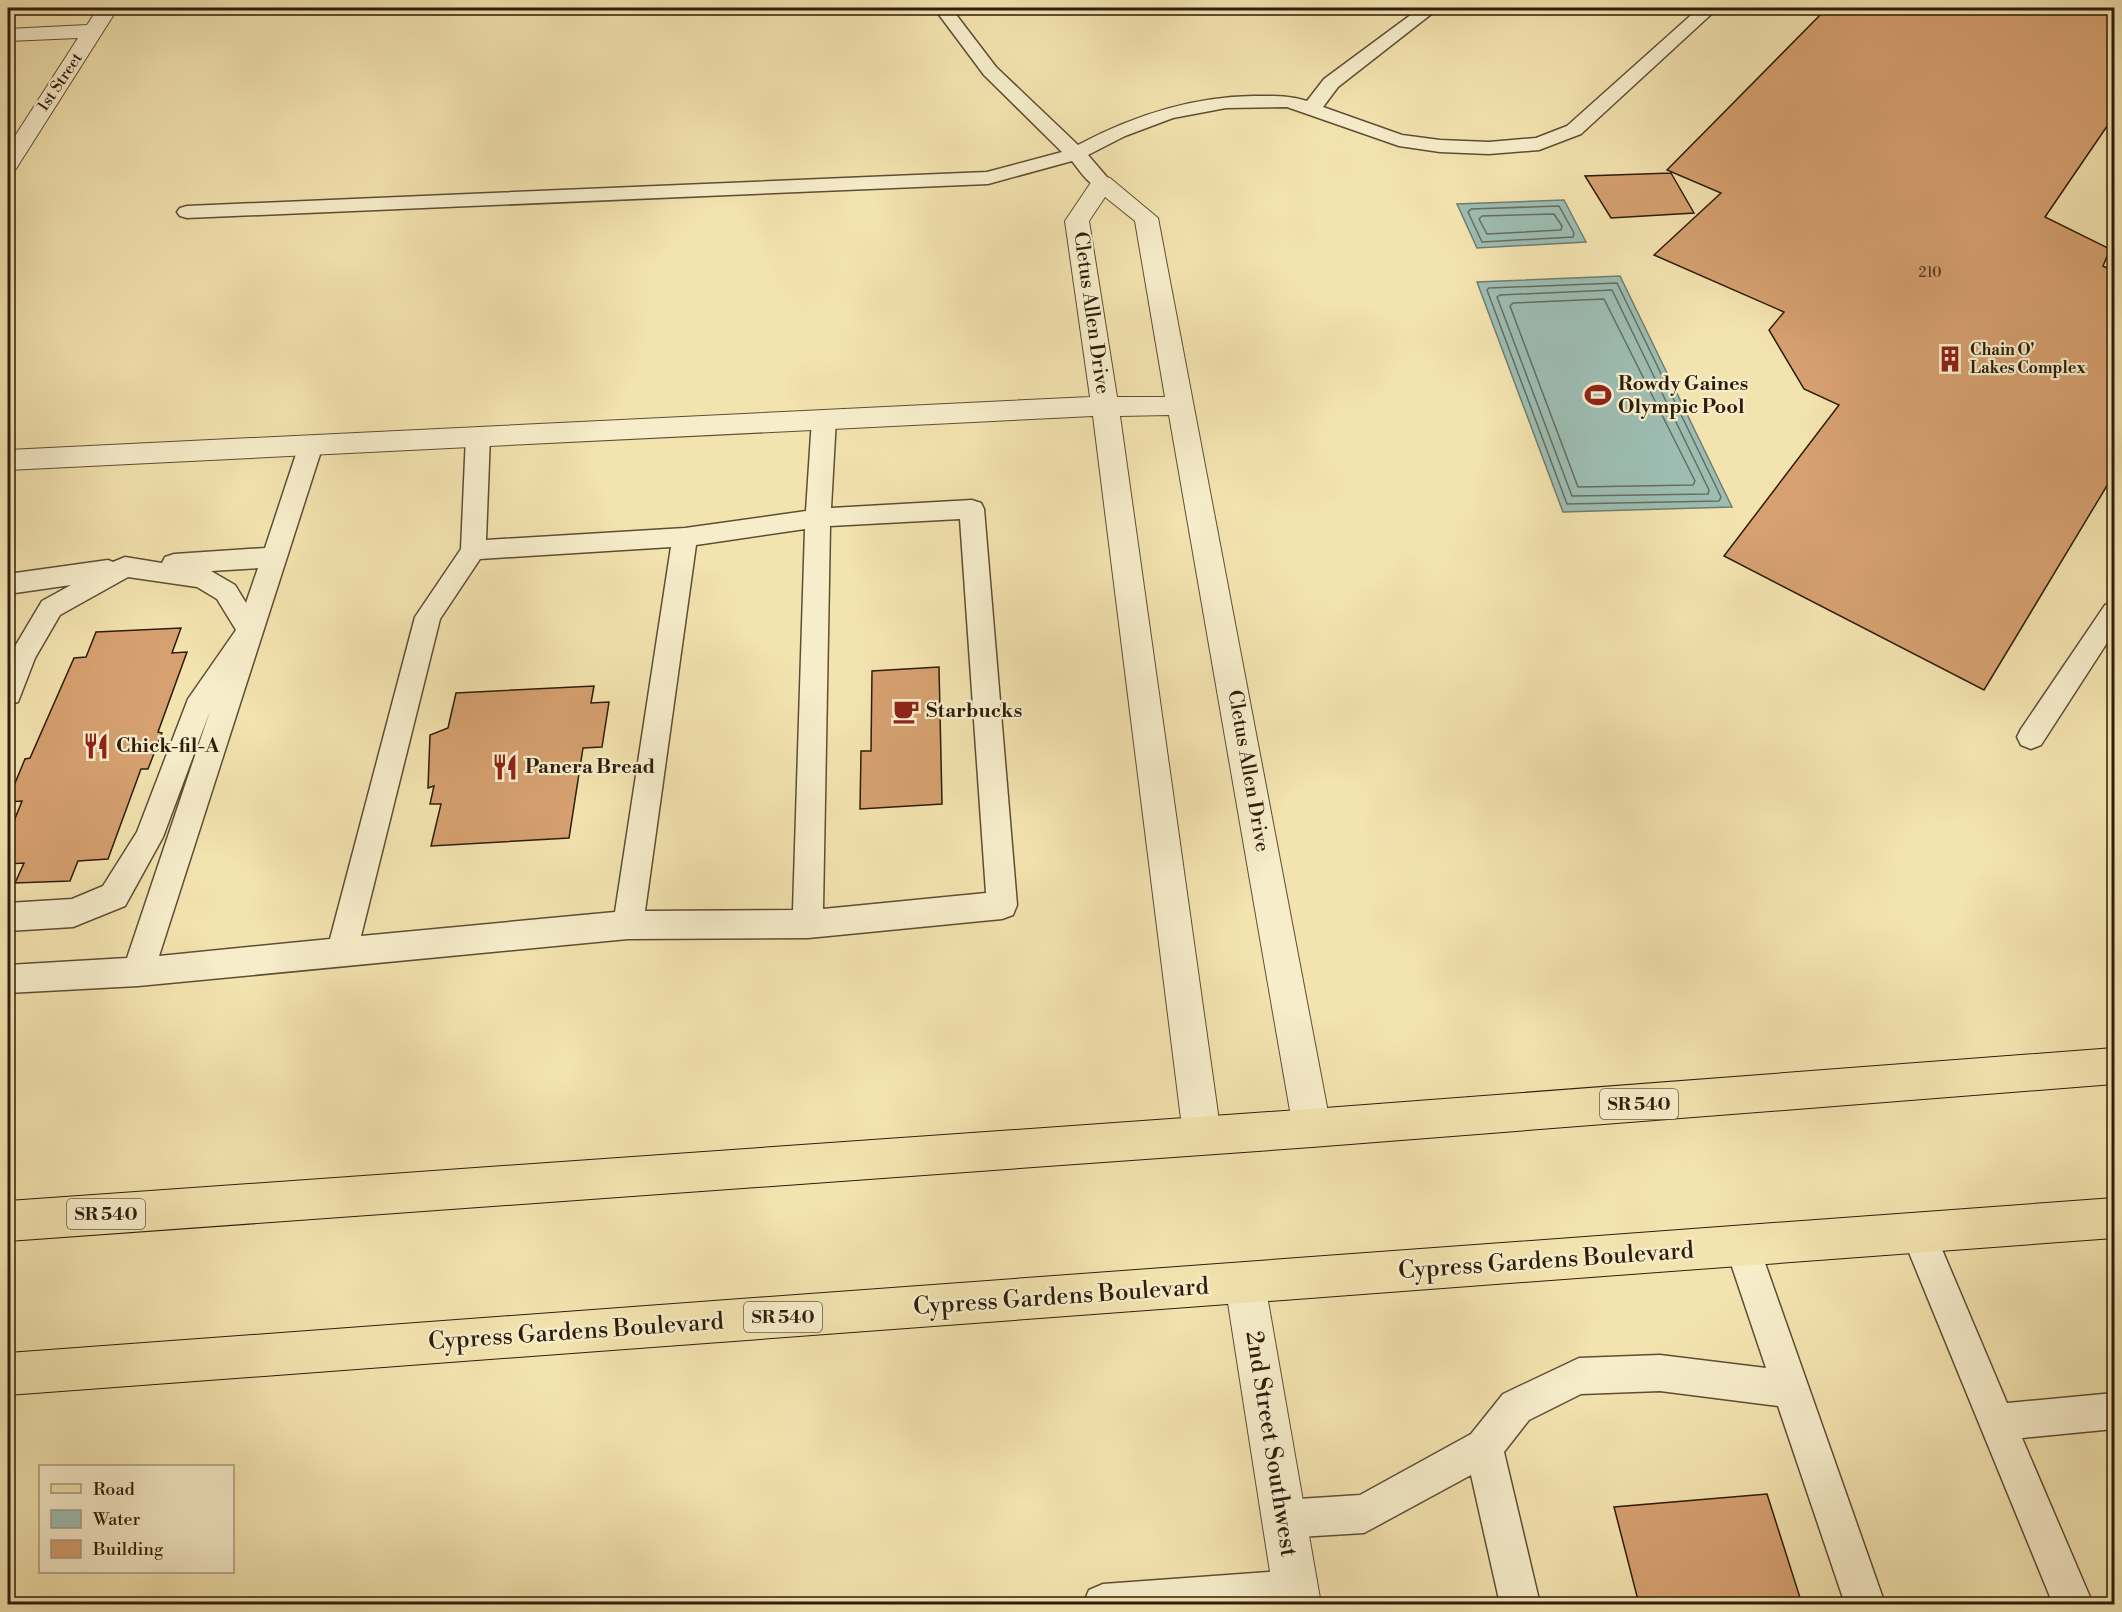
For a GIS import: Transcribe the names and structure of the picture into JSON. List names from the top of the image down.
{
  "streets": {
    "main road": ["SR 540", "Cypress Gardens Boulevard"],
    "street": ["1st Street", "Cletus Allen Drive", "2nd Street Southwest"]
  },
  "crossings": [
    ["Cletus Allen Drive", "SR 540"],
    ["Cypress Gardens Boulevard", "2nd Street Southwest"]
  ],
  "places": {
    "building": ["Chain O' Lakes Complex"],
    "sports": ["Rowdy Gaines Olympic Pool"],
    "cafe": ["Starbucks"],
    "restaurant": ["Chick-fil-A", "Panera Bread"]
  },
  "house_numbers": ["210"],
  "legend": ["Road", "Water", "Building"]
}
